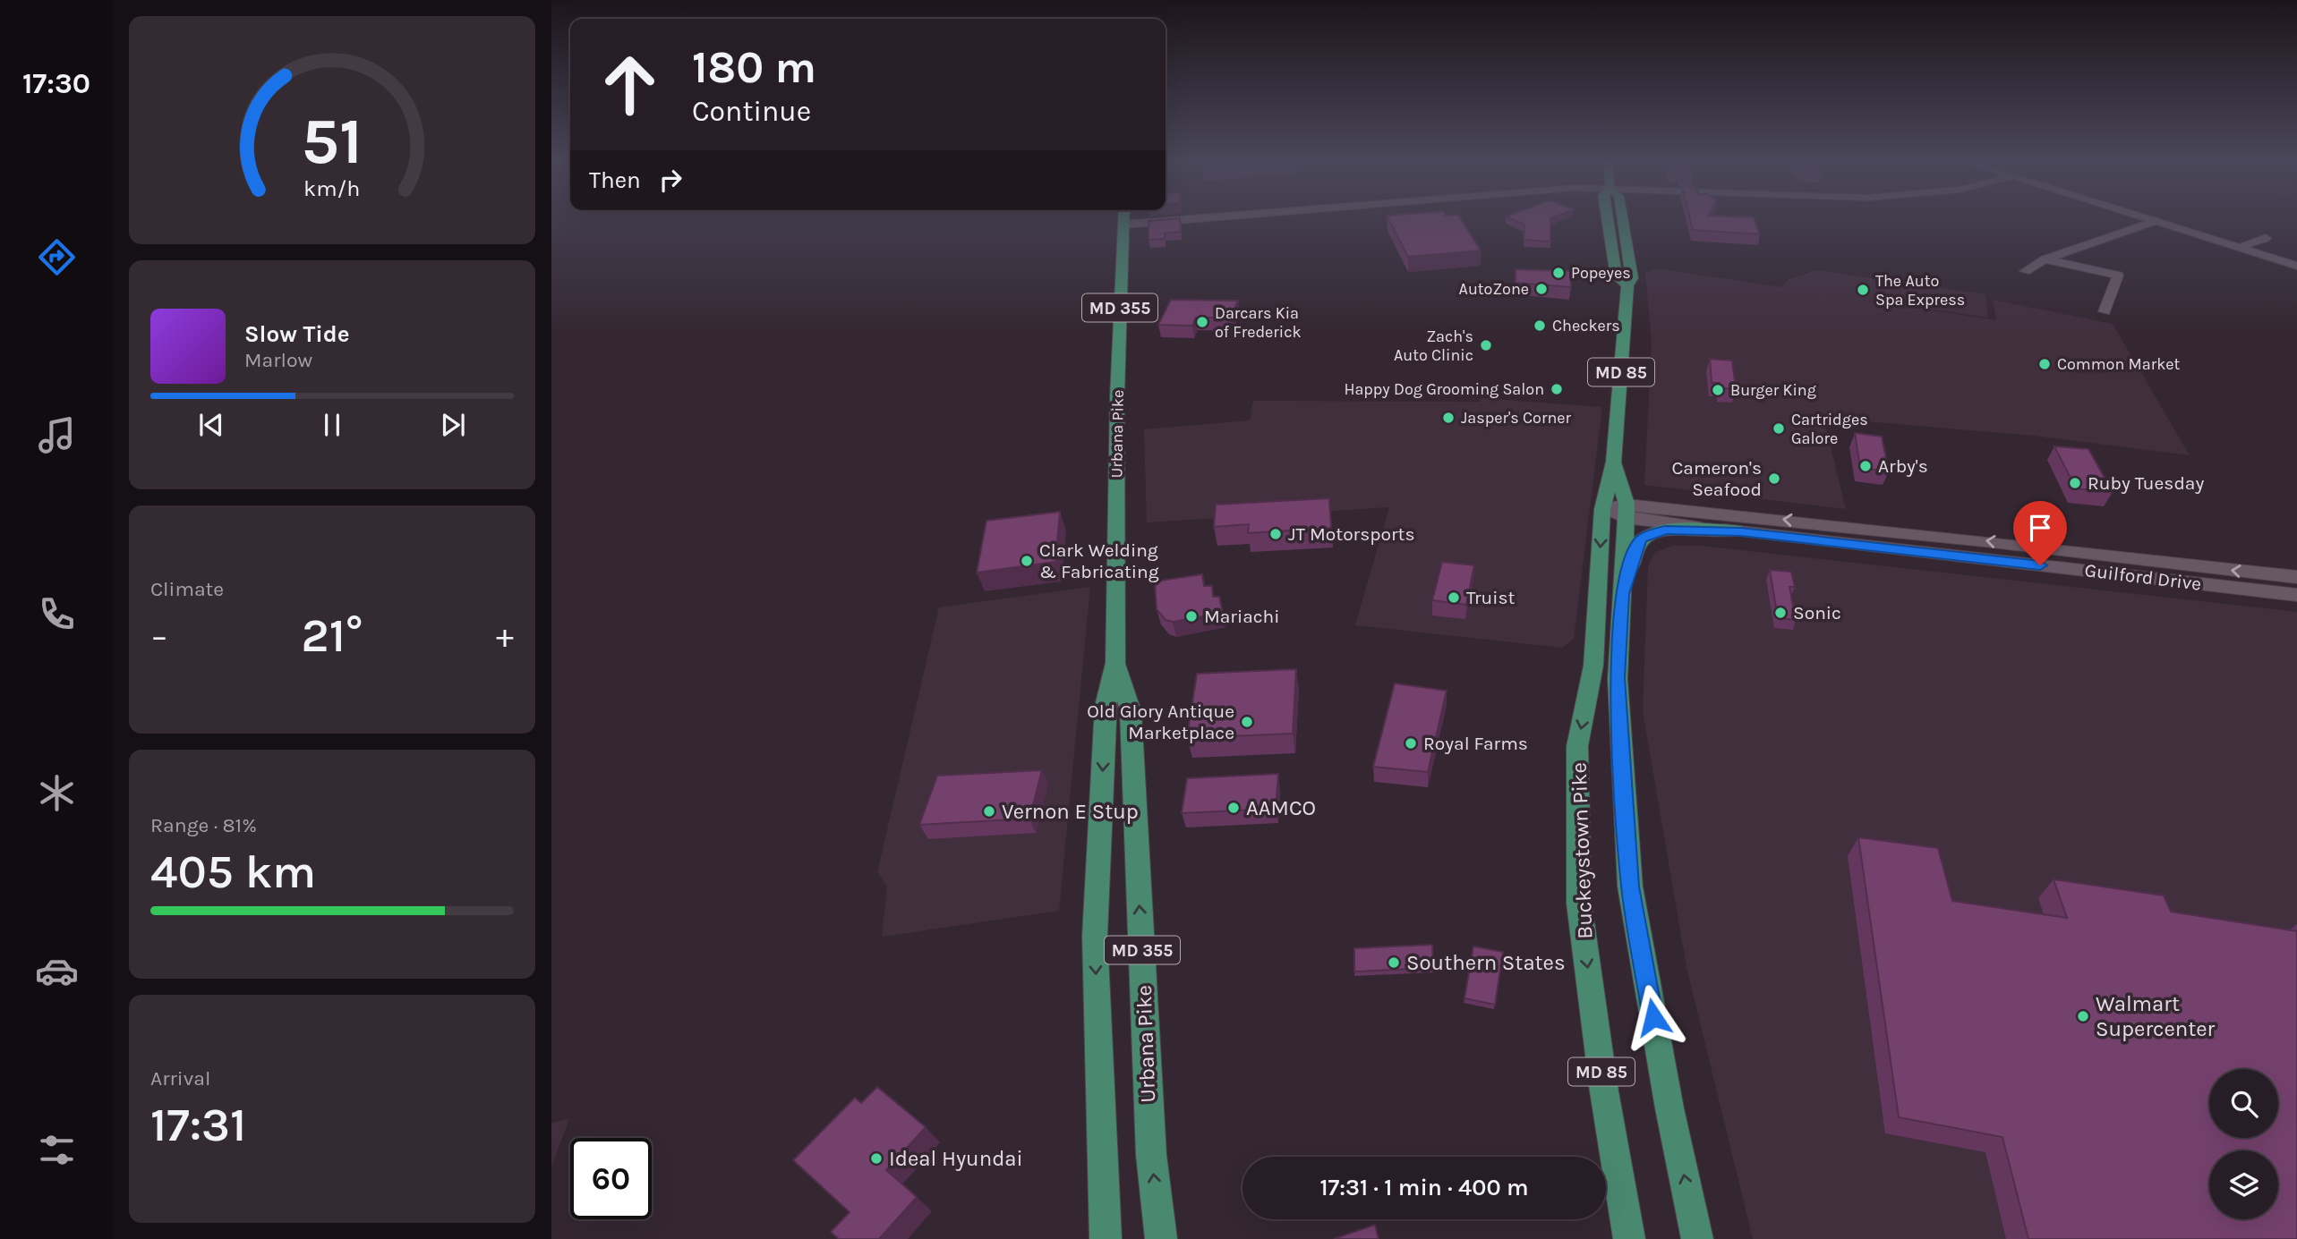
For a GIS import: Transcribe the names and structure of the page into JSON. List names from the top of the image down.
{
  "streets": {
    "main road": [
      "MD 355",
      "MD 85",
      "Urbana Pike",
      "Buckeystown Pike"
    ],
    "street": ["Guilford Drive"]
  },
  "crossings": [
    ["Guilford Drive", "Buckeystown Pike"]
  ],
  "places": [
    "Popeyes",
    "AutoZone",
    "The Auto Spa Express",
    "Darcars Kia of Frederick",
    "Checkers",
    "Zach's Auto Clinic",
    "Common Market",
    "Happy Dog Grooming Salon",
    "Burger King",
    "Jasper's Corner",
    "Cartridges Galore",
    "Arby's",
    "Cameron's Seafood",
    "Ruby Tuesday",
    "JT Motorsports",
    "Clark Welding & Fabricating",
    "Truist",
    "Sonic",
    "Mariachi",
    "Old Glory Antique Marketplace",
    "Royal Farms",
    "AAMCO",
    "Vernon E Stup",
    "Southern States",
    "Walmart Supercenter",
    "Ideal Hyundai"
  ],
  "page": {
    "tabs": "17:30",
    "turn": ["180 m", "Continue"],
    "then": "Then",
    "song": ["Slow Tide", "Marlow"],
    "tile": [
      "Climate",
      ["Range · 81%", "405 km"],
      ["Arrival", "17:31"]
    ],
    "heat": ["−", "21°", "+"],
    "limit": "60",
    "trip": "17:31 · 1 min · 400 m",
    "gauge": ["51", "km/h"]
  }
}
